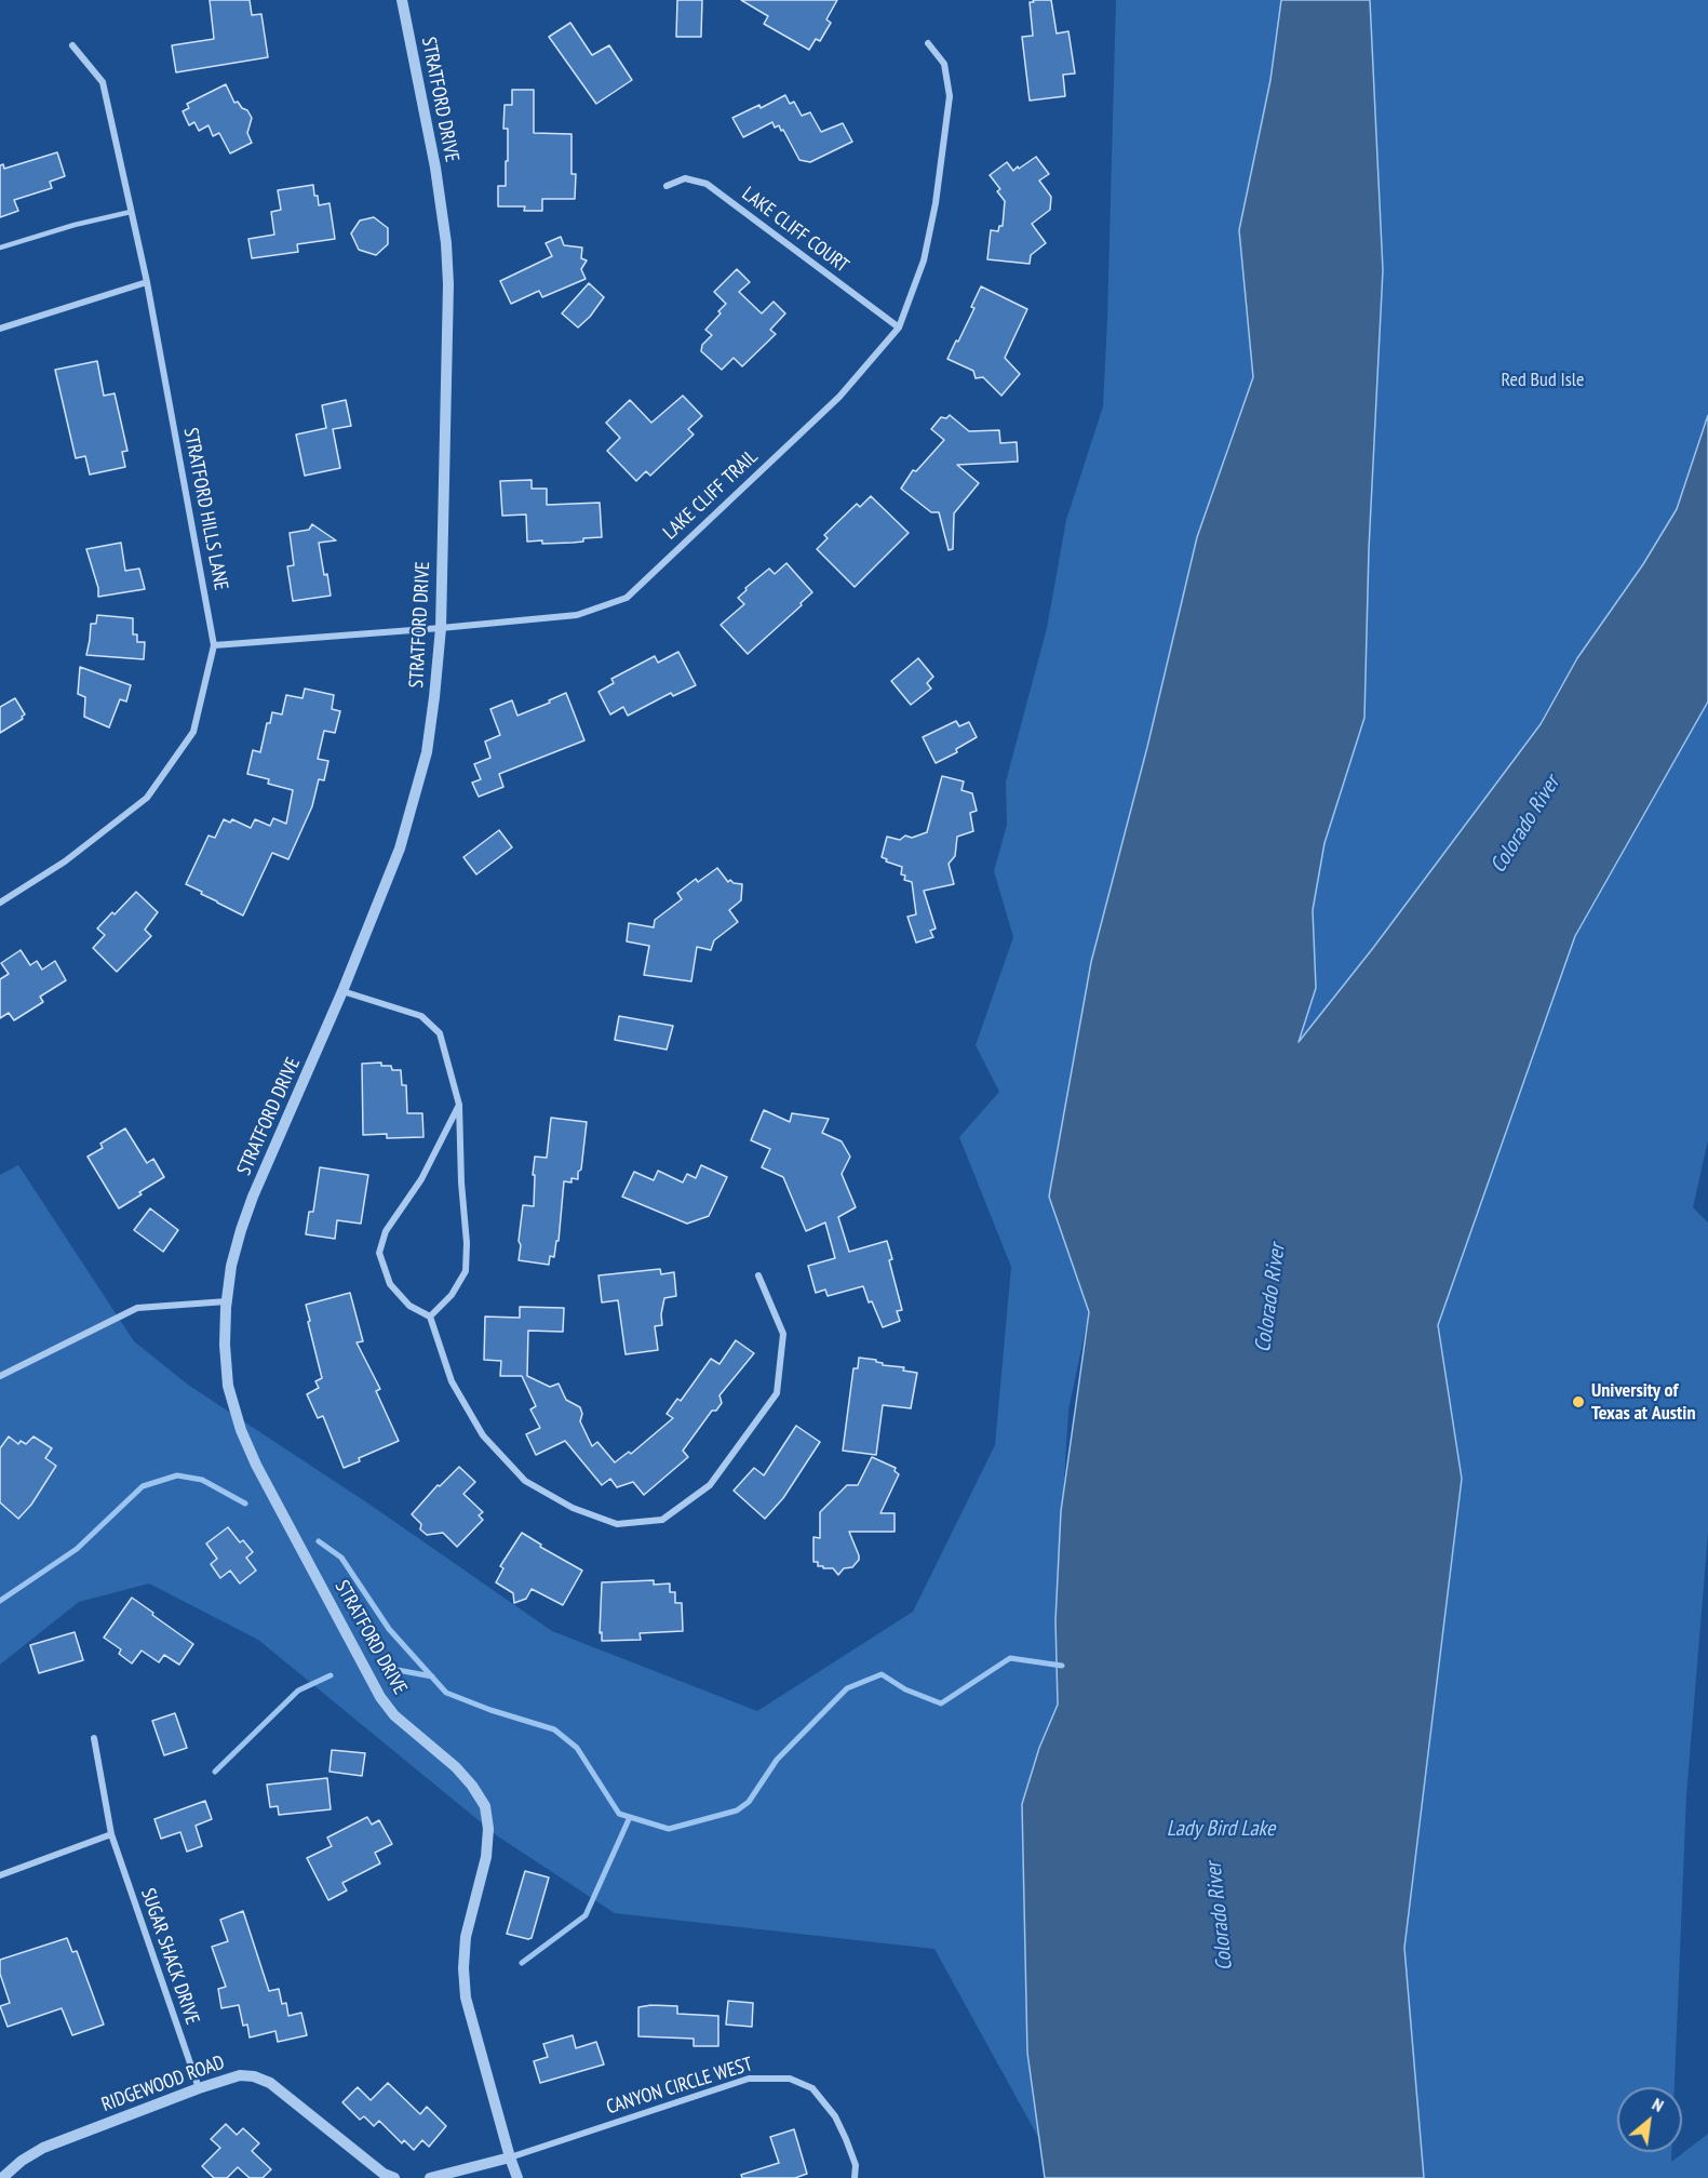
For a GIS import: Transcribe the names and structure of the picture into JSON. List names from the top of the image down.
{
  "streets": {
    "street": [
      "STRATFORD DRIVE",
      "LAKE CLIFF COURT",
      "LAKE CLIFF TRAIL",
      "STRATFORD HILLS LANE",
      "SUGAR SHACK DRIVE",
      "RIDGEWOOD ROAD",
      "CANYON CIRCLE WEST"
    ]
  },
  "crossings": [
    ["STRATFORD DRIVE", "LAKE CLIFF TRAIL"],
    ["STRATFORD DRIVE", "CANYON CIRCLE WEST"],
    ["LAKE CLIFF COURT", "LAKE CLIFF TRAIL"],
    ["LAKE CLIFF TRAIL", "STRATFORD HILLS LANE"],
    ["SUGAR SHACK DRIVE", "RIDGEWOOD ROAD"]
  ],
  "water": ["Colorado River", "Lady Bird Lake"],
  "parks": ["Red Bud Isle"],
  "places": ["University of Texas at Austin"],
  "north": "top right"
}
